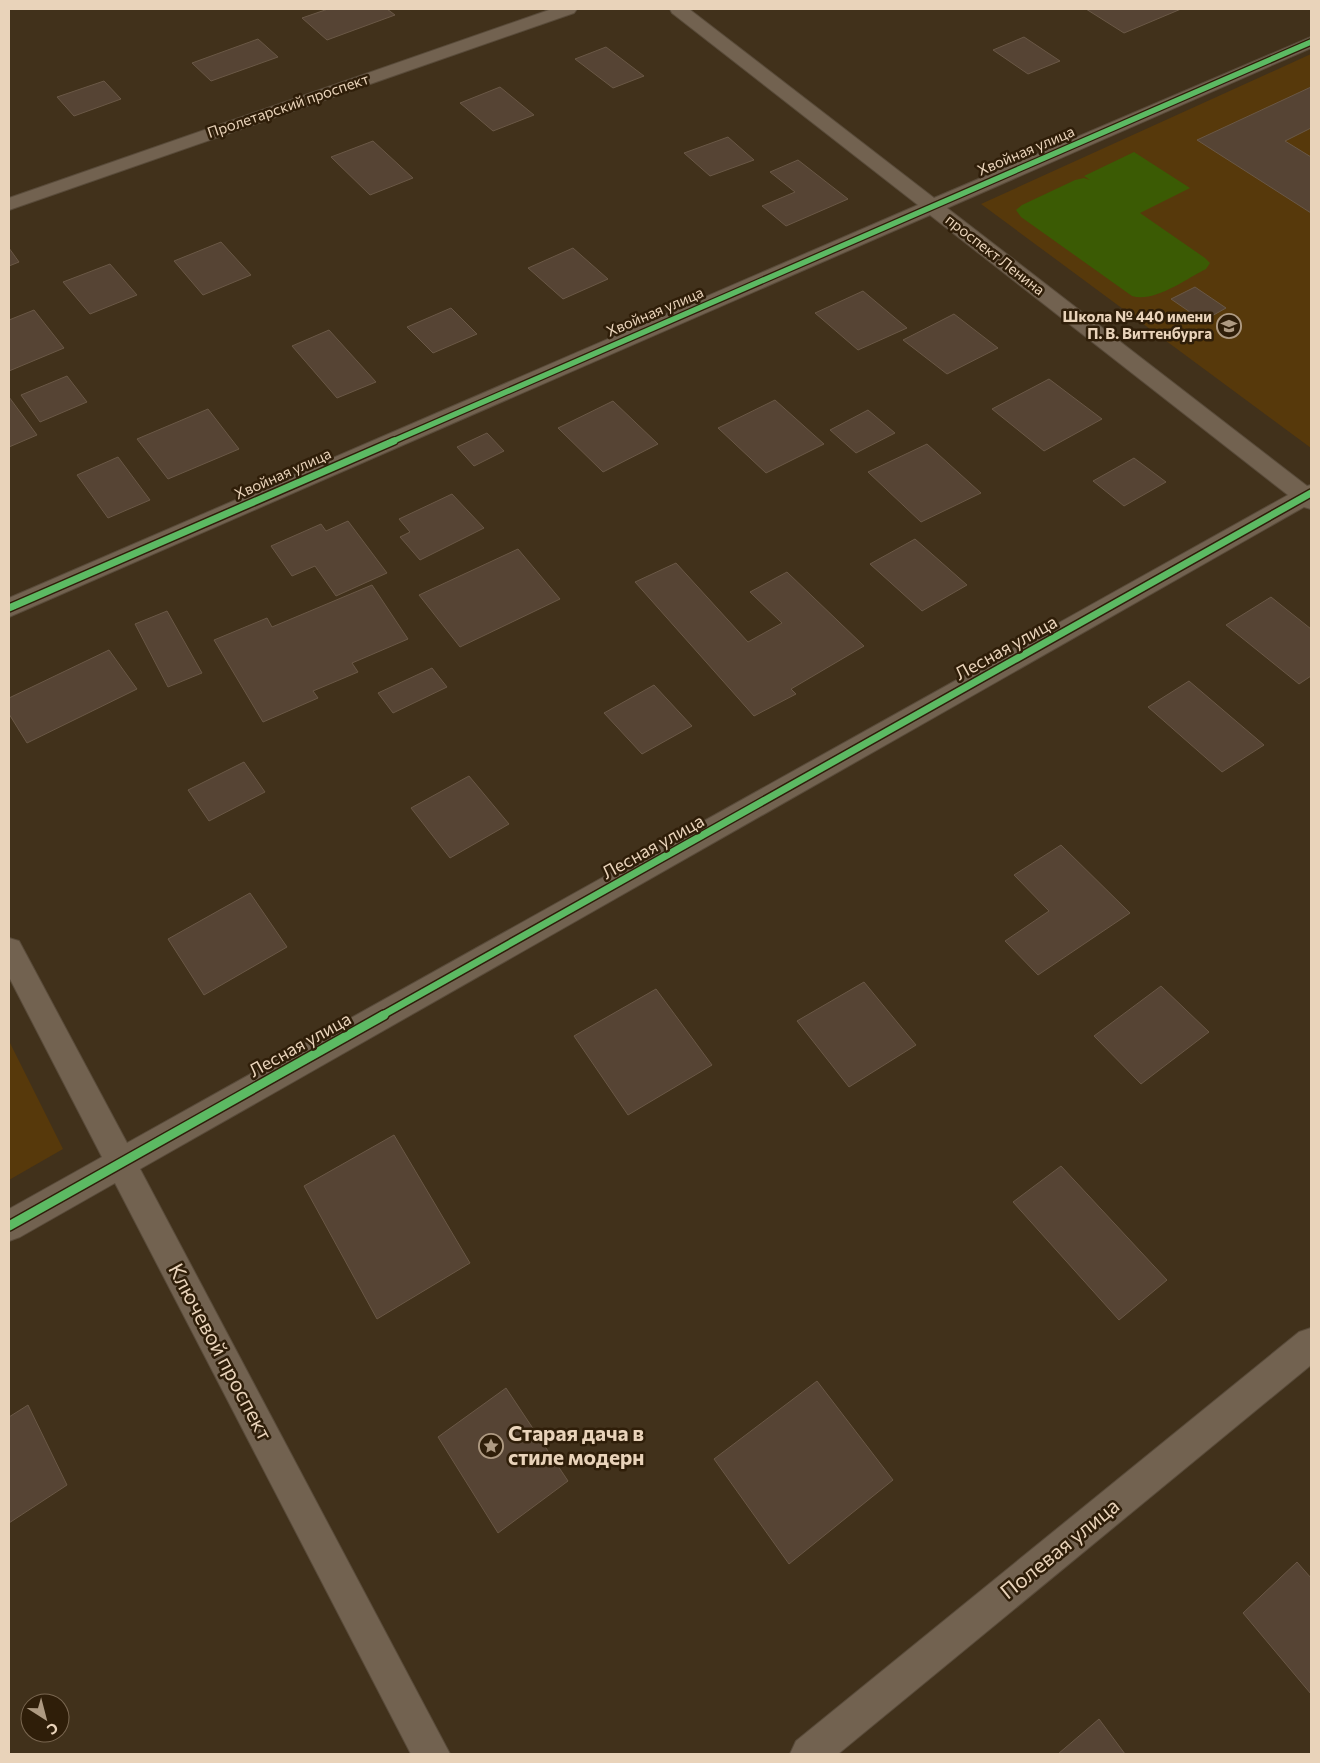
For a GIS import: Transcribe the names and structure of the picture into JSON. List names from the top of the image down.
{
  "streets": {
    "street": [
      "Пролетарский проспект",
      "Хвойная улица",
      "проспект Ленина",
      "Лесная улица",
      "Ключевой проспект",
      "Полевая улица"
    ]
  },
  "crossings": [
    ["Хвойная улица", "проспект Ленина"],
    ["проспект Ленина", "Лесная улица"],
    ["Лесная улица", "Ключевой проспект"]
  ],
  "places": {
    "school or university": ["Школа № 440 имени П. В. Виттенбурга"],
    "place": ["Старая дача в стиле модерн"]
  },
  "north": "bottom right"
}
